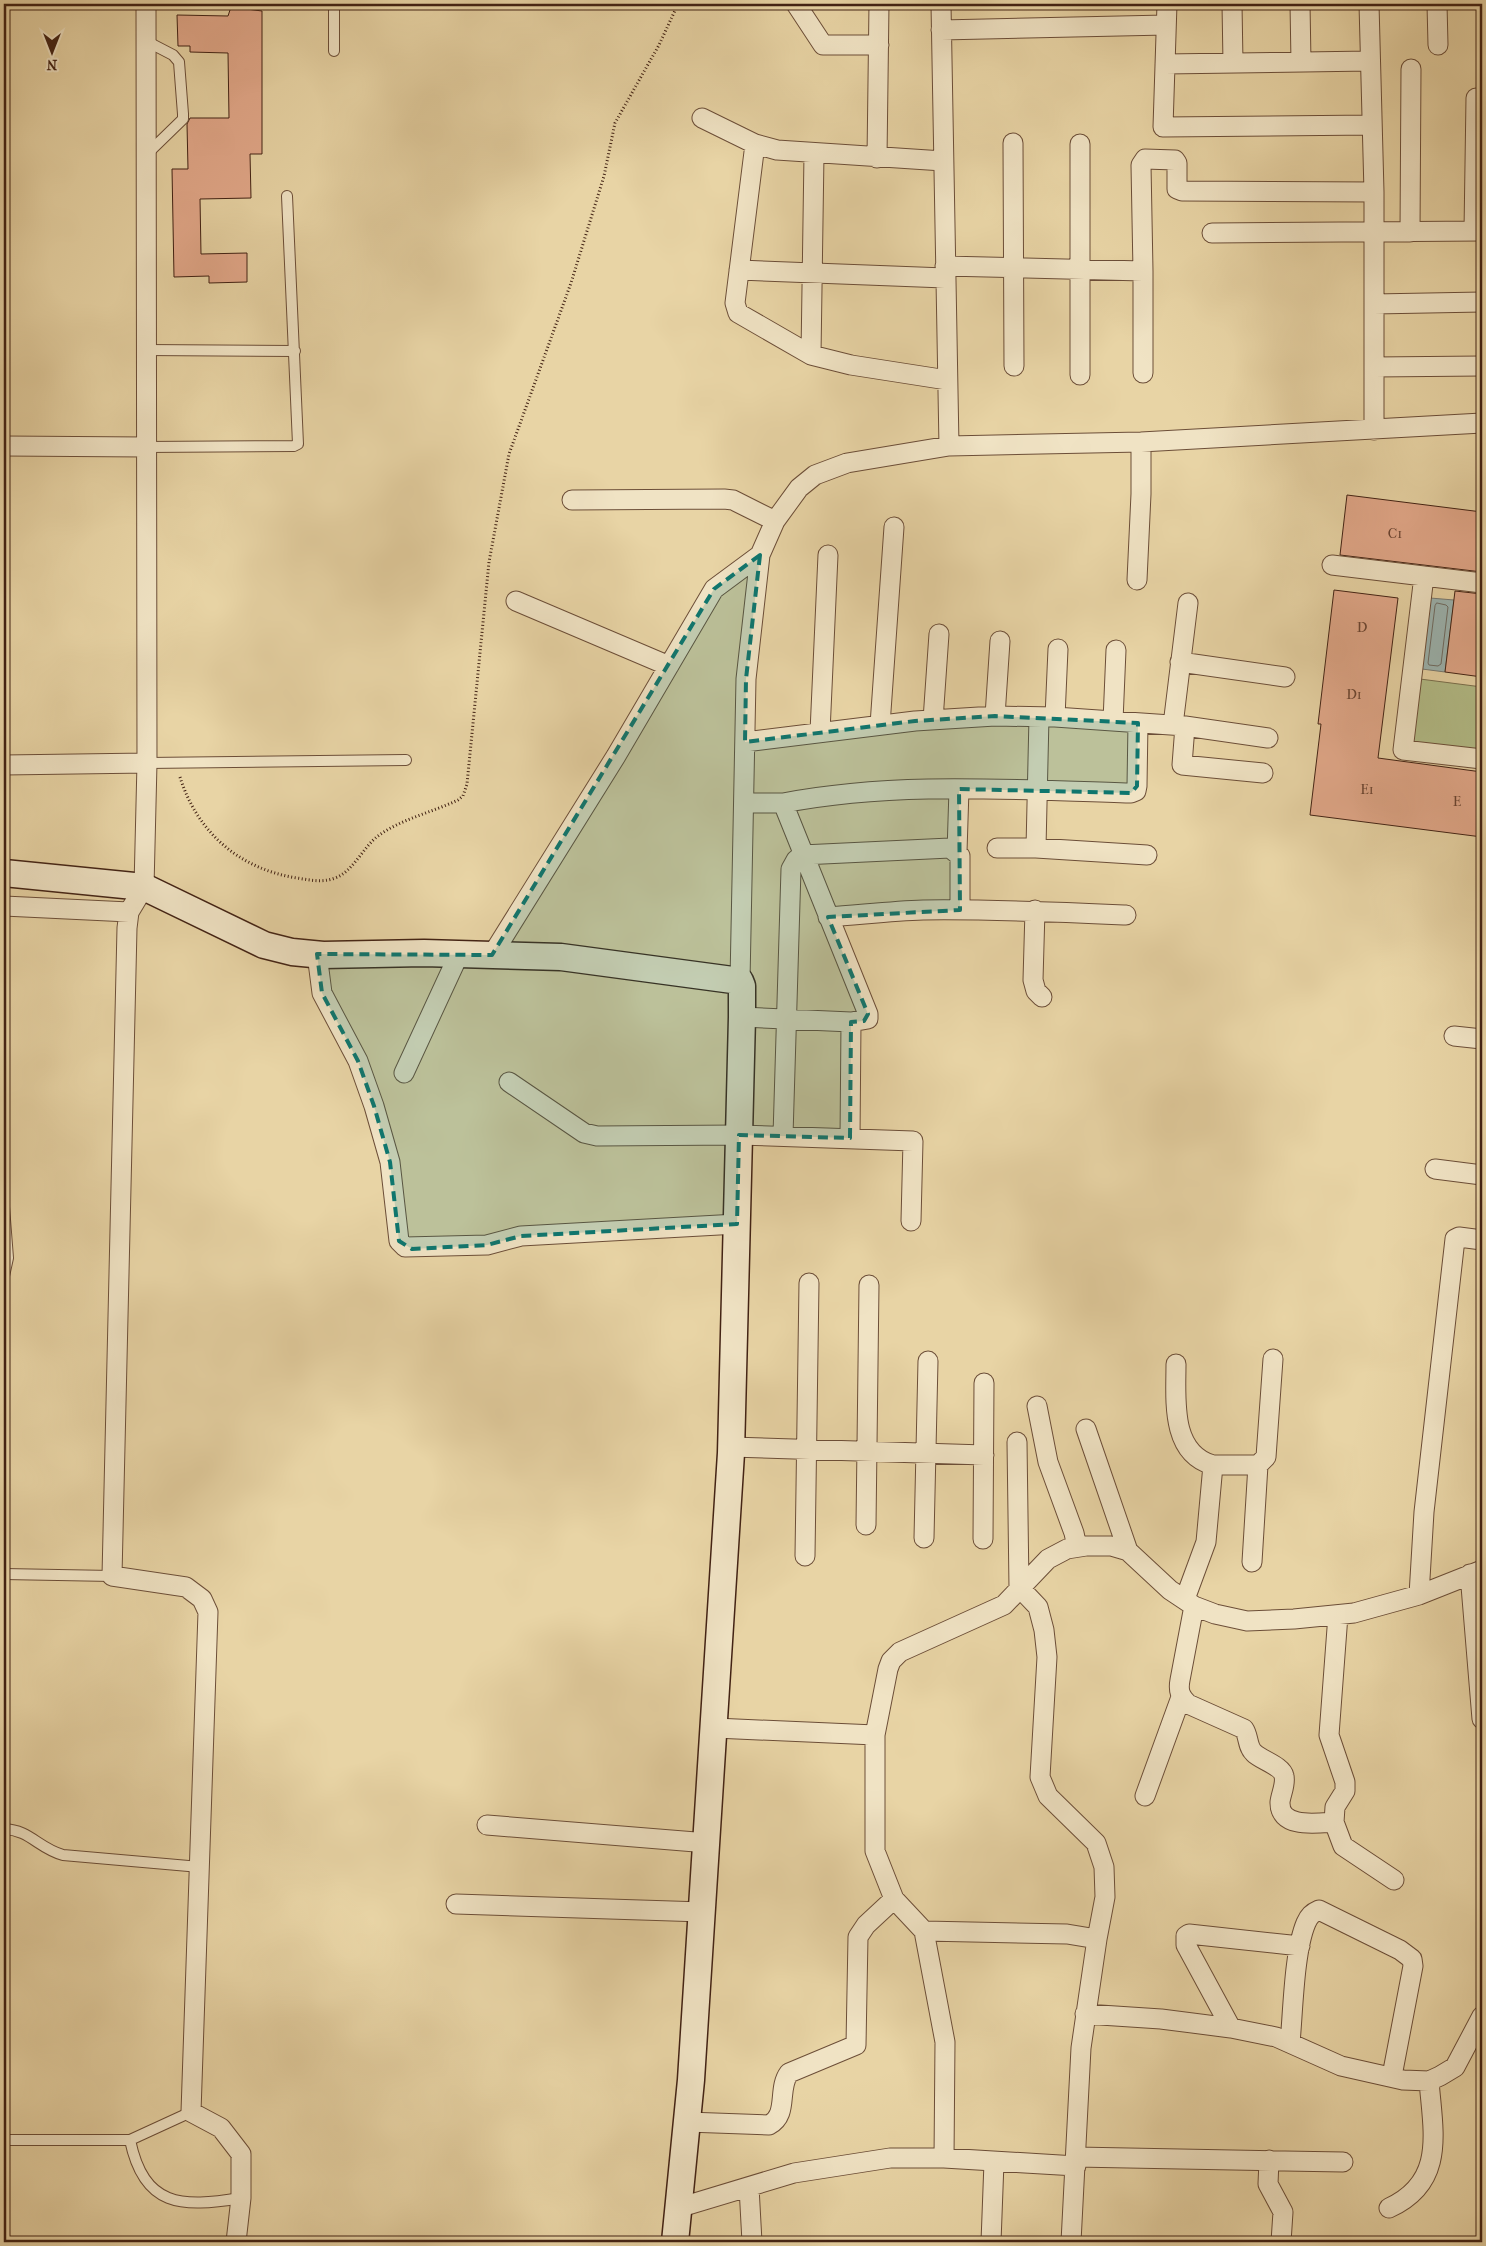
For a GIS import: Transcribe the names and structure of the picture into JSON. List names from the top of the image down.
{
  "house_numbers": [
    "C1",
    "D",
    "D1",
    "E1",
    "E"
  ],
  "north": "bottom"
}
